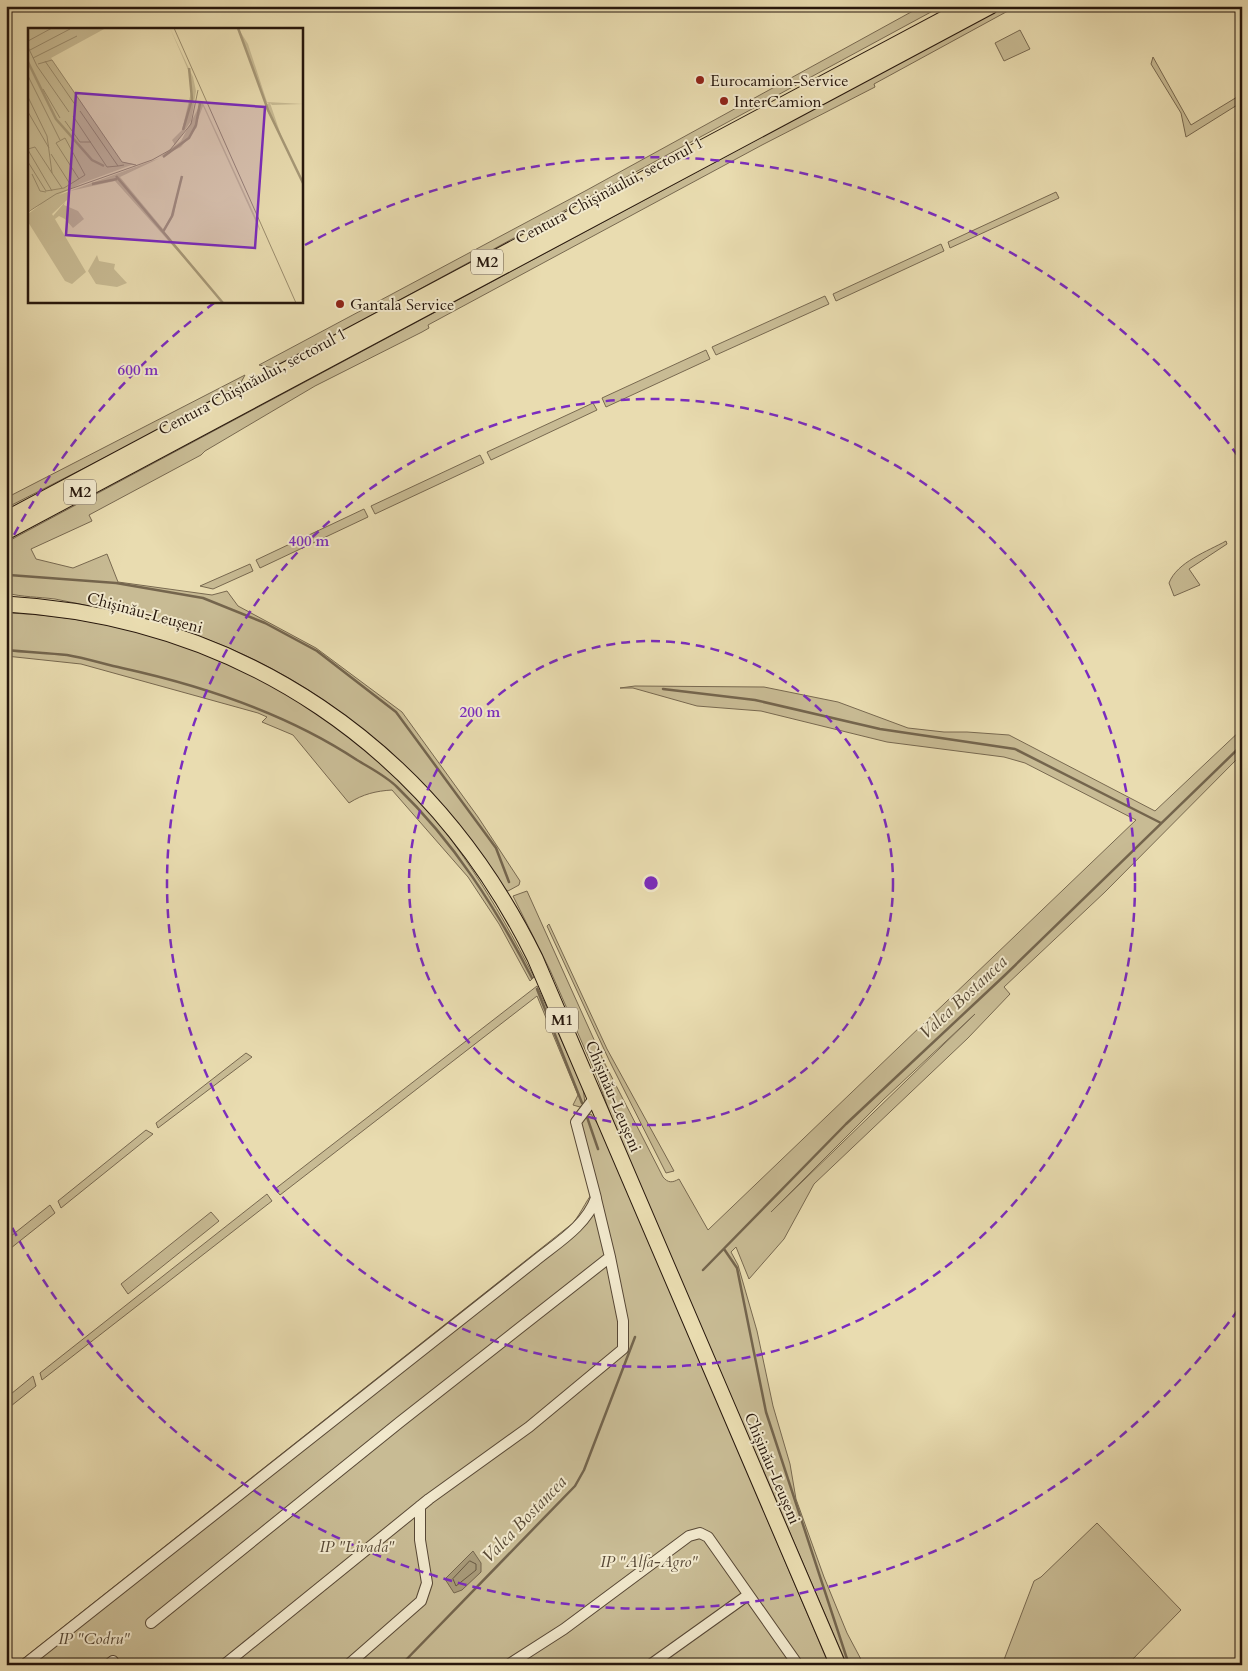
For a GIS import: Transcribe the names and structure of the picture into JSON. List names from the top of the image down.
{
  "streets": {
    "highway": [
      "Centura Chișinăului, sectorul 1",
      "M2",
      "Chișinău-Leușeni",
      "M1"
    ]
  },
  "crossings": [
    ["Chișinău-Leușeni", "M1"]
  ],
  "water": ["Valea Bostancea"],
  "parks": ["IP \"Livada\"", "IP \"Alfa-Agro\"", "IP \"Codru\""],
  "places": ["Eurocamion-Service", "InterCamion", "Gantala Service"],
  "rings": ["600 m", "400 m", "200 m"]
}
